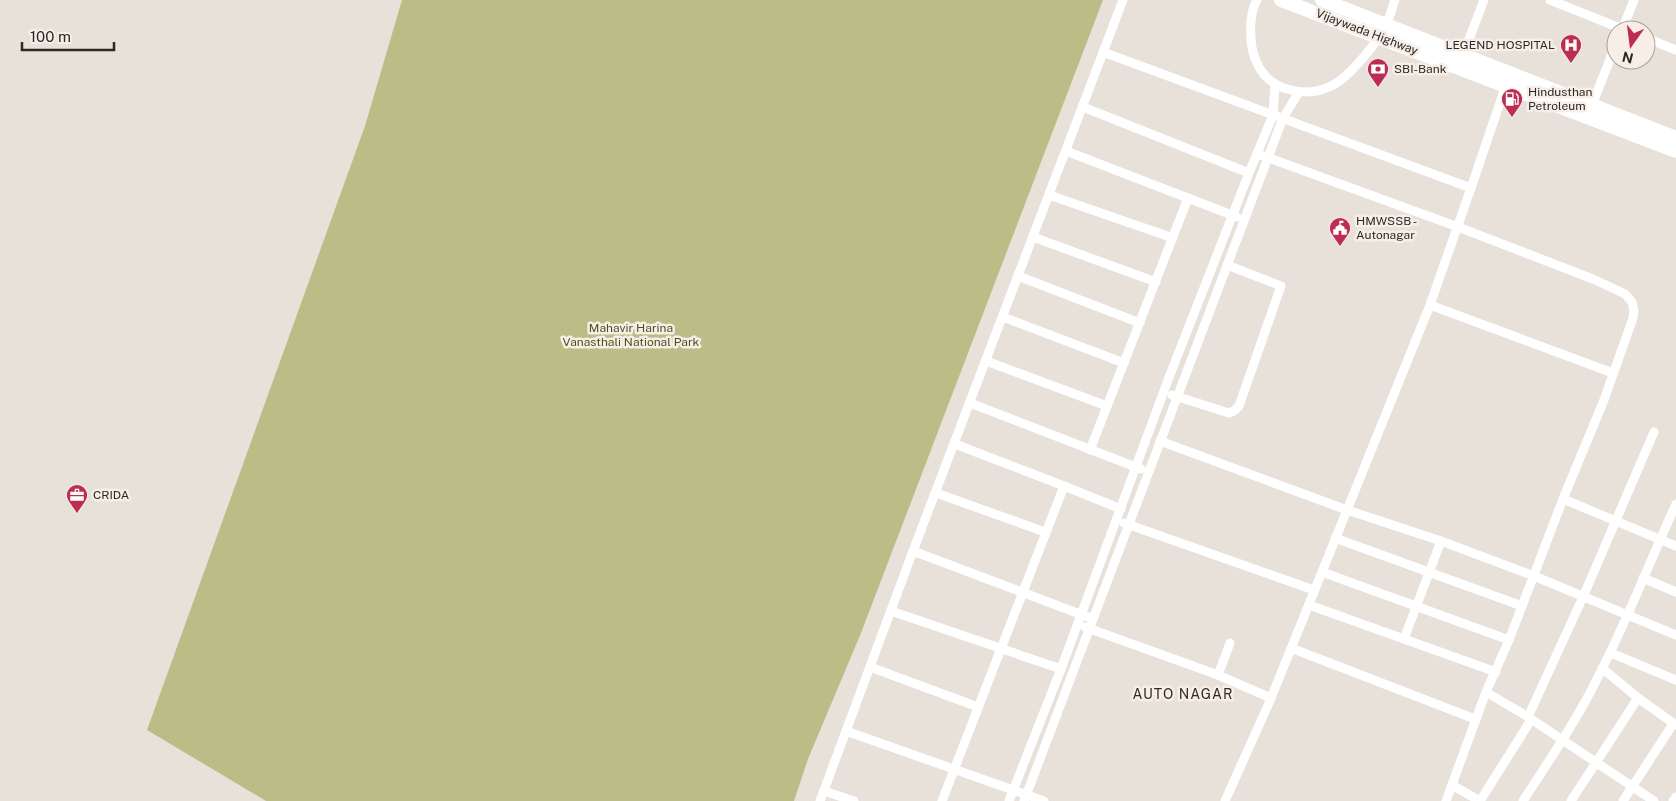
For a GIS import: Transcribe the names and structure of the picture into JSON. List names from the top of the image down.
{
  "streets": {
    "highway": ["Vijaywada Highway"]
  },
  "districts": ["AUTO NAGAR"],
  "parks": ["Mahavir Harina Vanasthali National Park"],
  "places": {
    "hospital": ["LEGEND HOSPITAL"],
    "bank": ["SBI-Bank"],
    "fuel station": ["Hindusthan Petroleum"],
    "public building": ["HMWSSB - Autonagar"],
    "office": ["CRIDA"]
  },
  "scale_bar": "100 m",
  "north": "bottom"
}
